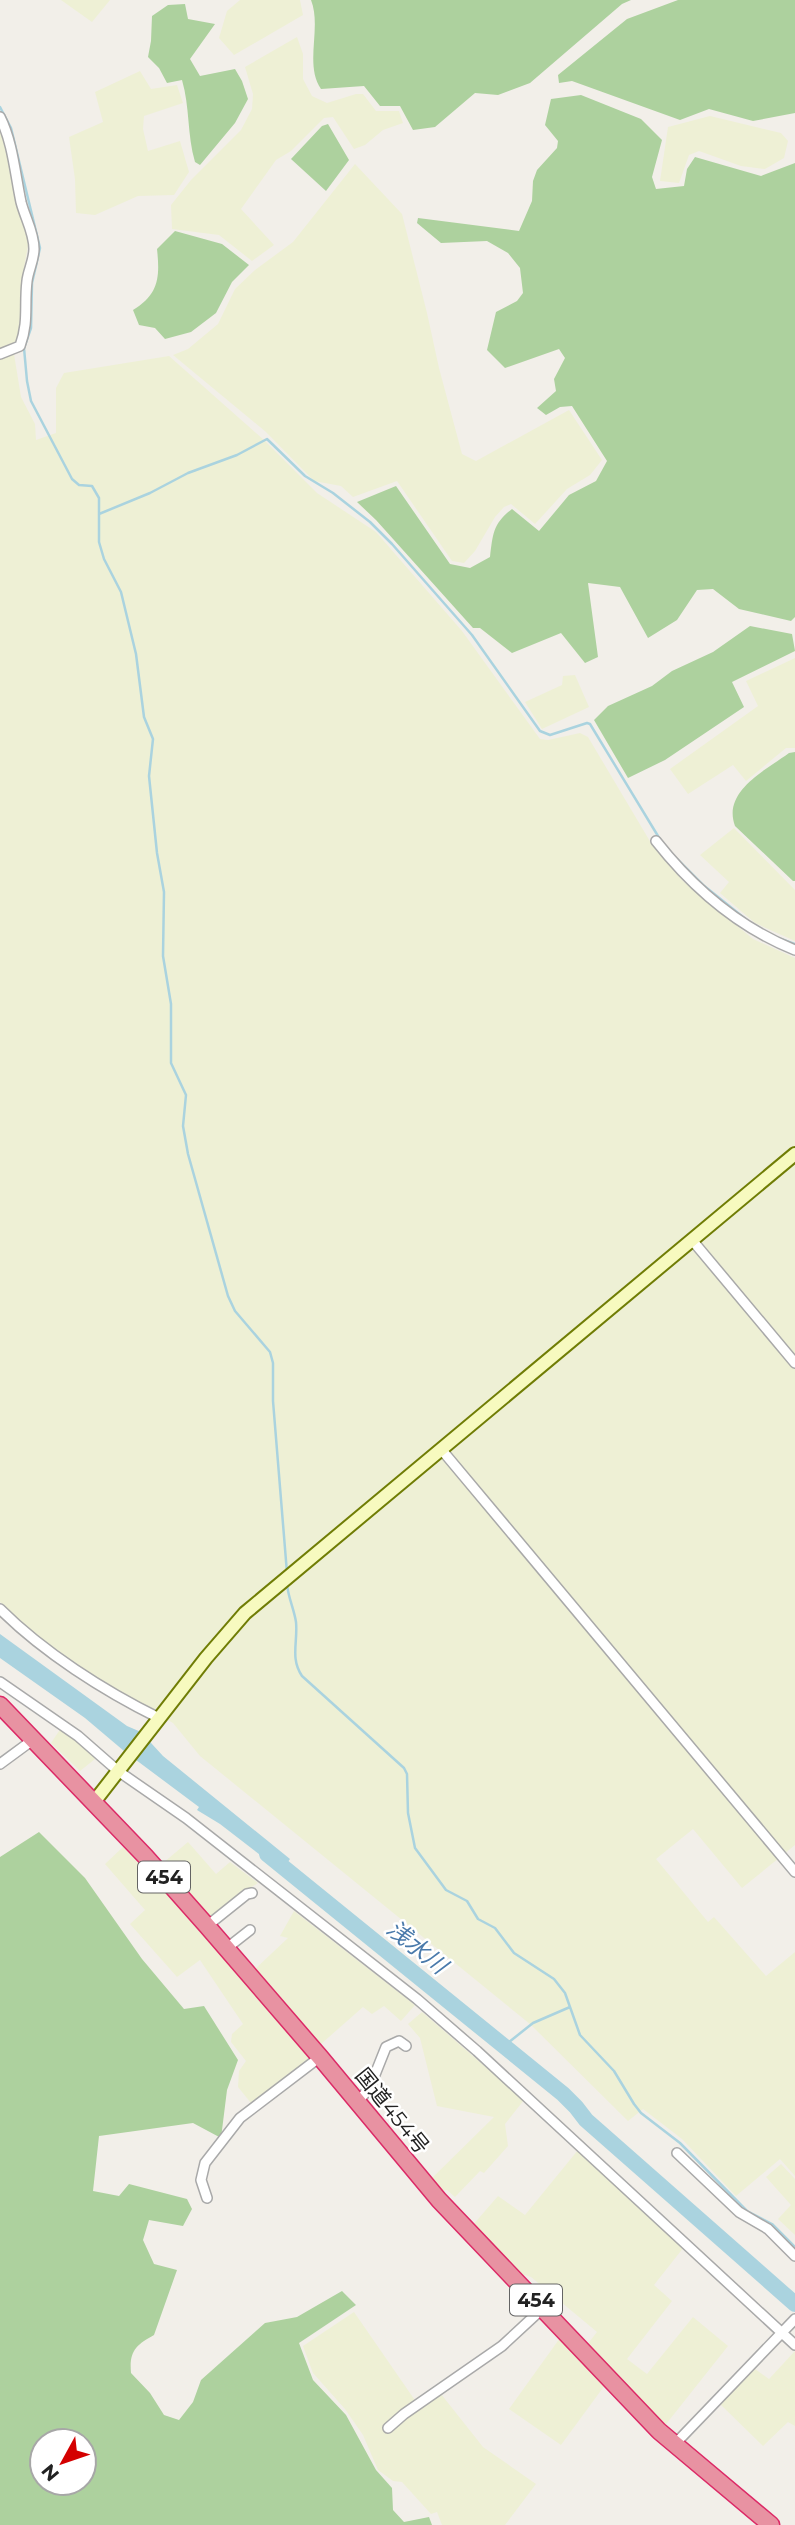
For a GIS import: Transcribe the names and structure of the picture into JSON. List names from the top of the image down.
{
  "streets": {
    "highway": ["454", "国道454号"]
  },
  "water": ["浅水川"],
  "north": "bottom left"
}
